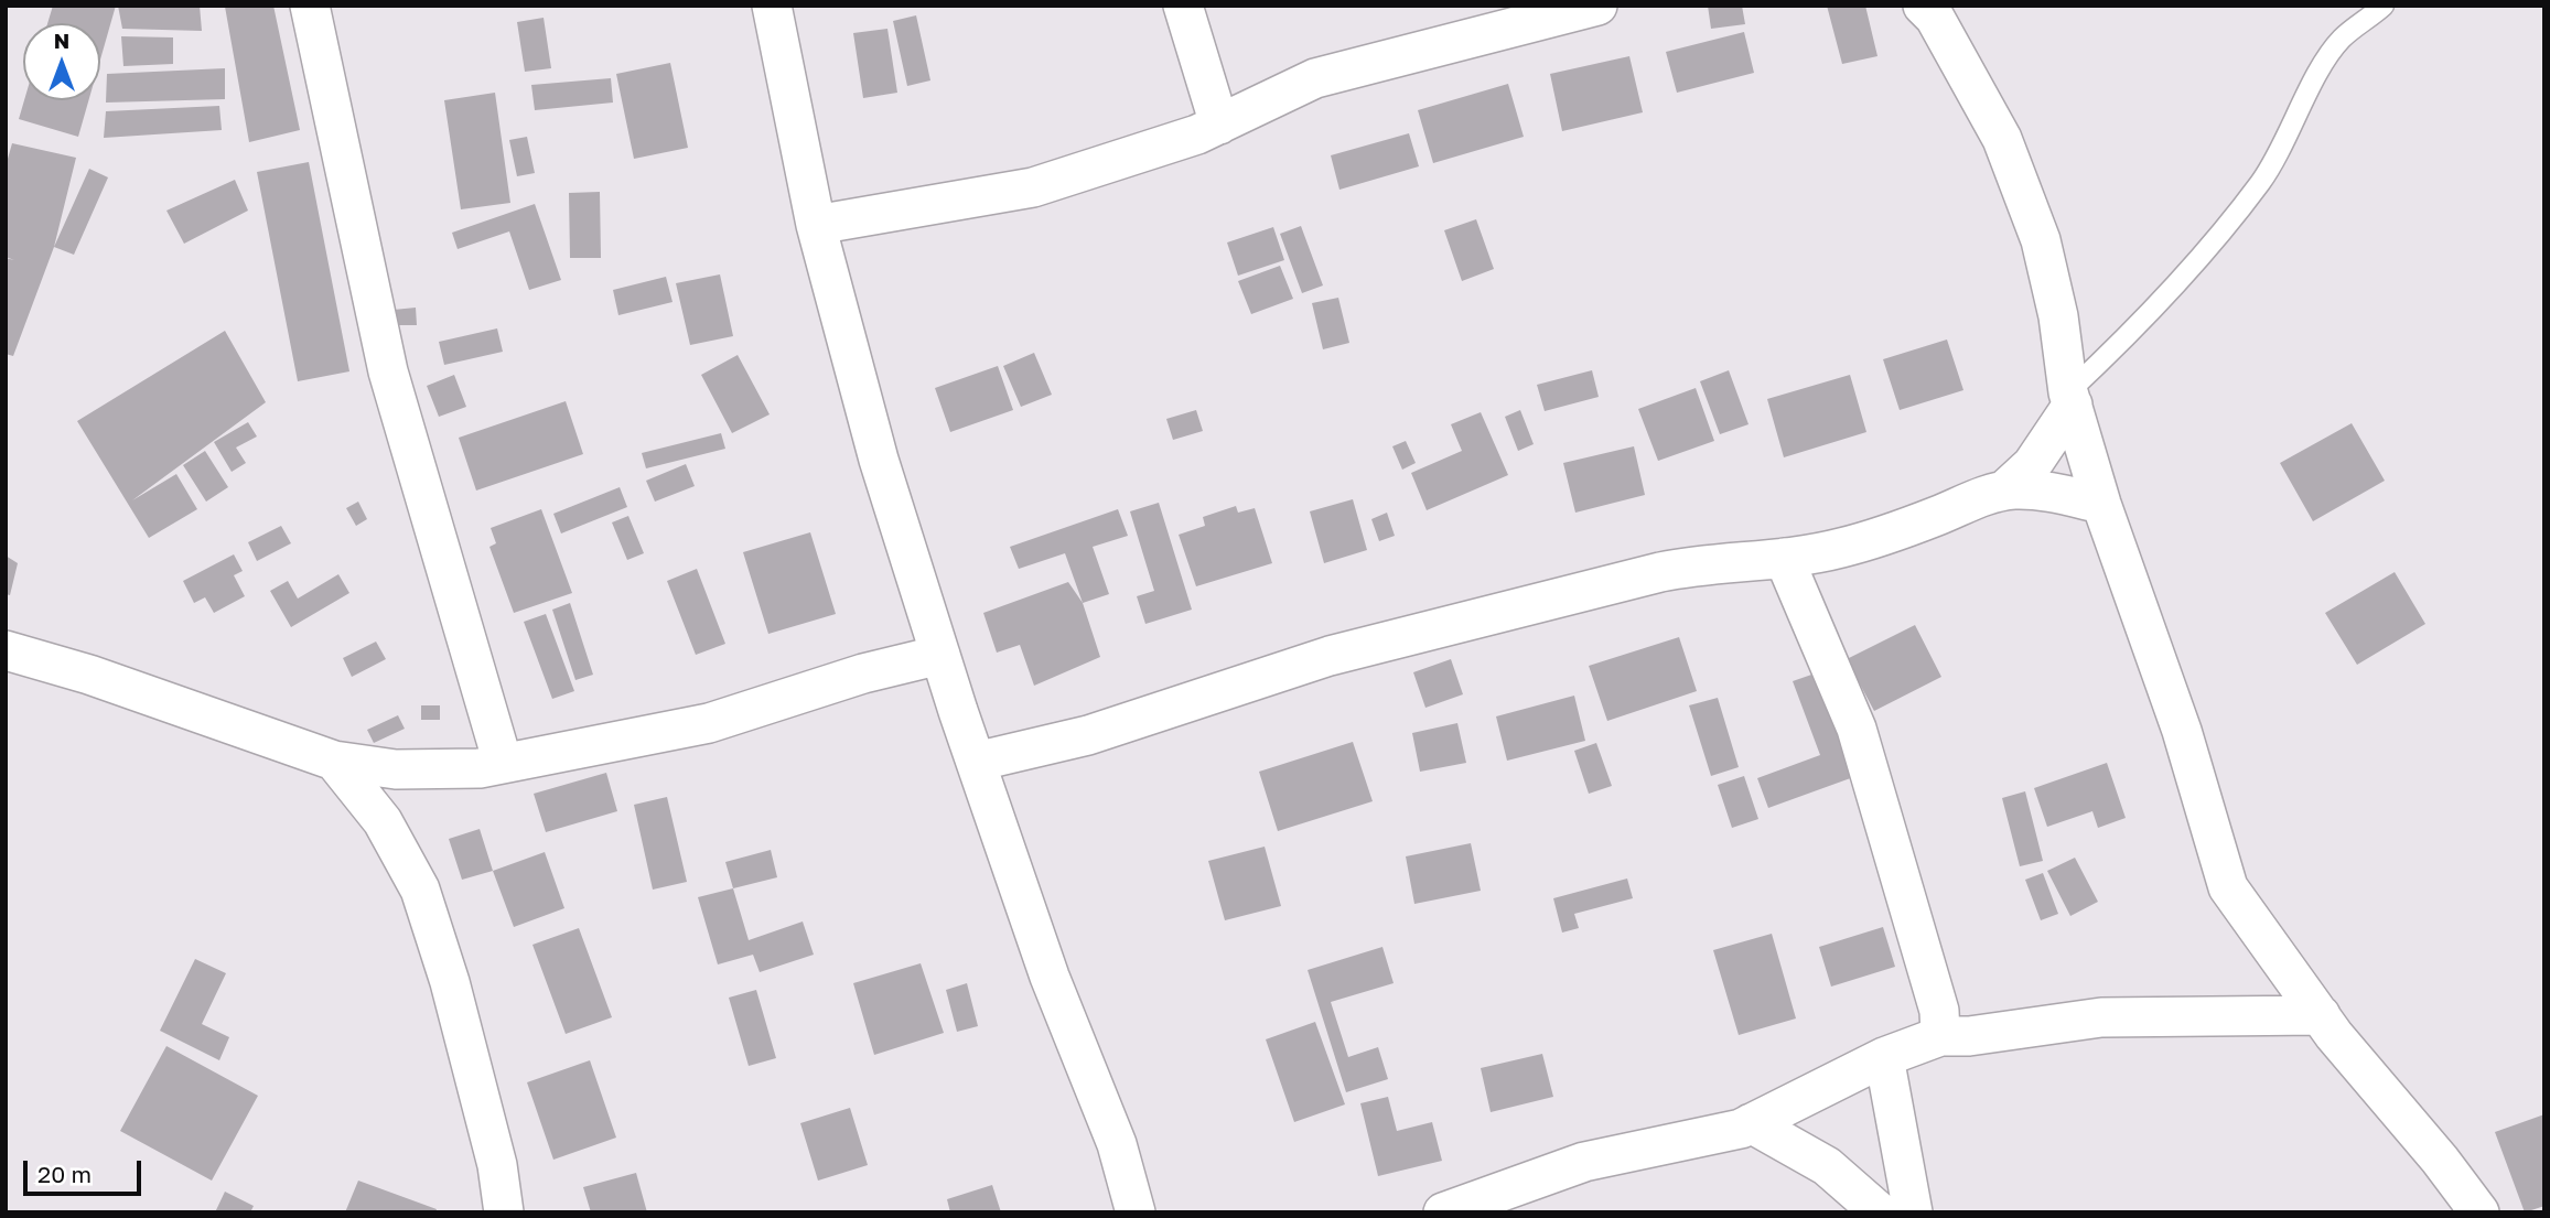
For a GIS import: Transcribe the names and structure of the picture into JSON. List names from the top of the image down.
{
  "scale_bar": "20 m",
  "north": "top"
}
